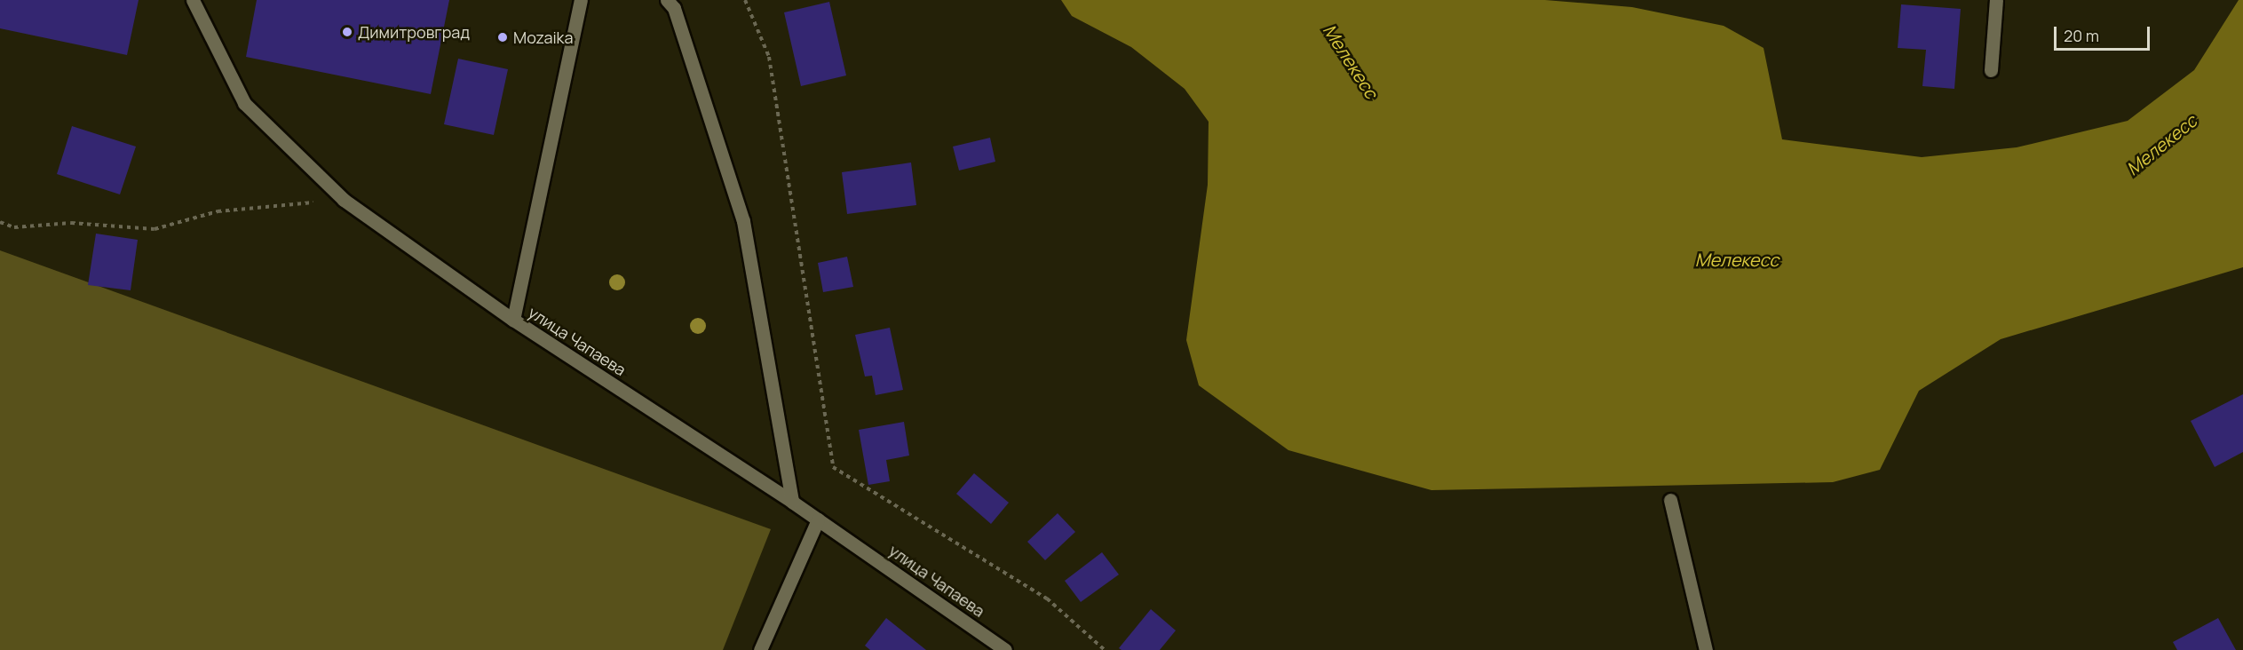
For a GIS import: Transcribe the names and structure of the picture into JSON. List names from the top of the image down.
{
  "streets": {
    "street": ["улица Чапаева"]
  },
  "water": ["Мелекесс"],
  "places": ["Димитровград", "Mozaika"],
  "scale_bar": "20 m"
}
